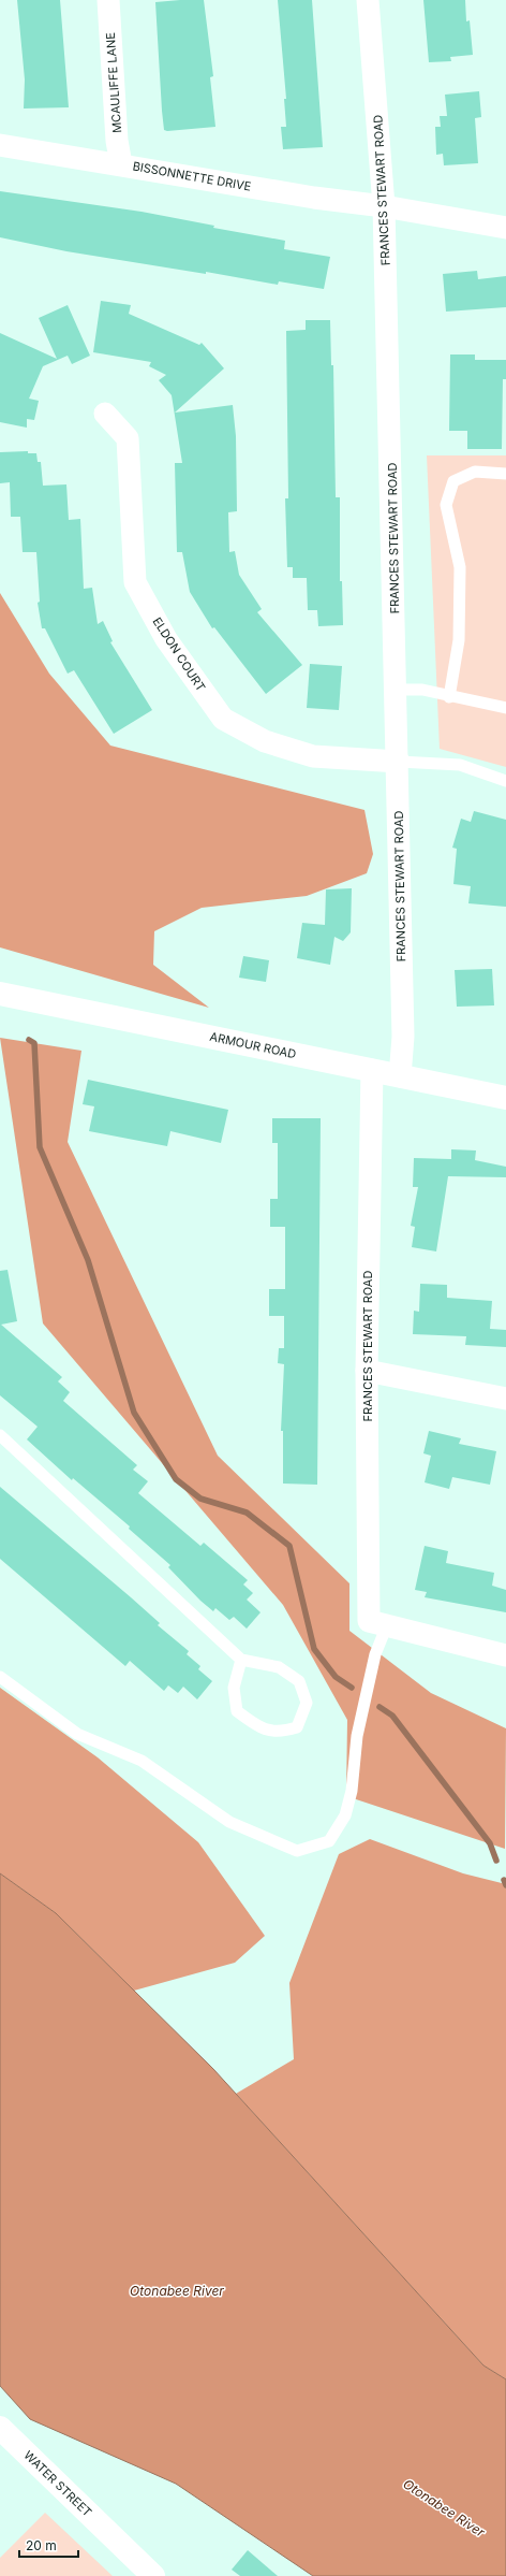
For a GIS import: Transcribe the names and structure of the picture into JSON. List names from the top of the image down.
{
  "streets": {
    "main road": ["ARMOUR ROAD", "WATER STREET"],
    "street": [
      "MCAULIFFE LANE",
      "BISSONNETTE DRIVE",
      "FRANCES STEWART ROAD",
      "ELDON COURT"
    ]
  },
  "crossings": [
    ["MCAULIFFE LANE", "BISSONNETTE DRIVE"],
    ["BISSONNETTE DRIVE", "FRANCES STEWART ROAD"],
    ["FRANCES STEWART ROAD", "ELDON COURT"],
    ["FRANCES STEWART ROAD", "ARMOUR ROAD"]
  ],
  "water": ["Otonabee River"],
  "scale_bar": "20 m"
}
